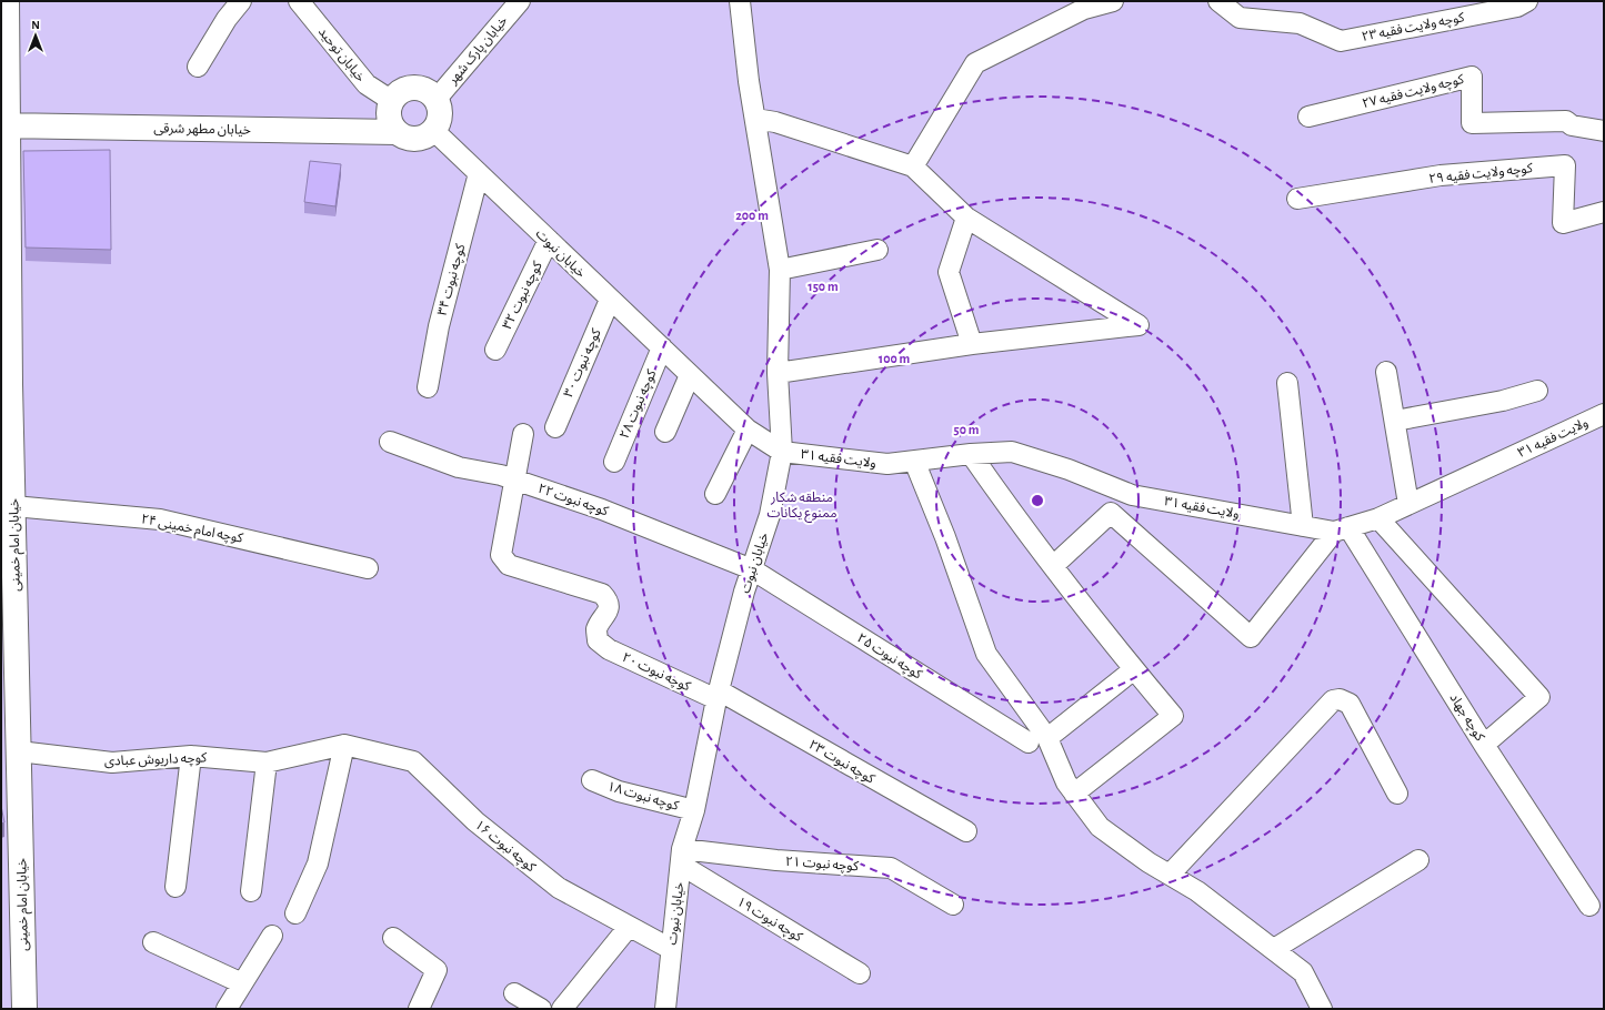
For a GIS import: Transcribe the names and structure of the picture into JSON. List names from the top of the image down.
{
  "streets": {
    "main road": ["خیابان مطهر شرقی", "خیابان امام خمینی"],
    "street": [
      "کوچه ولایت فقیه ۲۳",
      "خیابان پارک شهر",
      "خیابان توحید",
      "کوچه ولایت فقیه ۲۷",
      "کوچه ولایت فقیه ۲۹",
      "خیابان نبوت",
      "کوچه نبوت ۳۴",
      "کوچه نبوت ۳۲",
      "کوچه نبوت ۳۰",
      "کوچه نبوت ۲۸",
      "ولایت فقیه ۳۱",
      "کوچه نبوت ۲۲",
      "کوچه امام خمینی ۲۴",
      "کوچه نبوت ۲۵",
      "کوچه نبوت ۲۰",
      "کوچه جهاد",
      "کوچه داریوش عبادی",
      "کوچه نبوت ۲۳",
      "کوچه نبوت ۱۸",
      "کوچه نبوت ۱۶",
      "کوچه نبوت ۲۱",
      "کوچه نبوت ۱۹"
    ]
  },
  "crossings": [
    ["خیابان پارک شهر", "خیابان توحید"],
    ["خیابان پارک شهر", "خیابان مطهر شرقی"],
    ["خیابان پارک شهر", "خیابان نبوت"],
    ["خیابان توحید", "خیابان مطهر شرقی"],
    ["خیابان توحید", "خیابان نبوت"],
    ["خیابان مطهر شرقی", "خیابان نبوت"],
    ["خیابان مطهر شرقی", "خیابان امام خمینی"],
    ["خیابان نبوت", "کوچه نبوت ۳۴"],
    ["خیابان نبوت", "کوچه نبوت ۳۲"],
    ["خیابان نبوت", "کوچه نبوت ۳۰"],
    ["خیابان نبوت", "کوچه نبوت ۲۸"],
    ["خیابان نبوت", "ولایت فقیه ۳۱"],
    ["خیابان نبوت", "کوچه نبوت ۲۲"],
    ["خیابان نبوت", "کوچه نبوت ۲۵"],
    ["خیابان نبوت", "کوچه نبوت ۲۰"],
    ["خیابان نبوت", "کوچه نبوت ۲۳"],
    ["خیابان نبوت", "کوچه نبوت ۱۸"],
    ["خیابان نبوت", "کوچه نبوت ۱۶"],
    ["خیابان نبوت", "کوچه نبوت ۲۱"],
    ["خیابان نبوت", "کوچه نبوت ۱۹"],
    ["ولایت فقیه ۳۱", "کوچه جهاد"],
    ["کوچه نبوت ۲۲", "کوچه نبوت ۲۵"],
    ["کوچه نبوت ۲۲", "کوچه نبوت ۲۰"],
    ["کوچه امام خمینی ۲۴", "خیابان امام خمینی"],
    ["خیابان امام خمینی", "کوچه داریوش عبادی"],
    ["کوچه نبوت ۲۰", "کوچه نبوت ۲۳"],
    ["کوچه داریوش عبادی", "کوچه نبوت ۱۶"],
    ["کوچه نبوت ۲۱", "کوچه نبوت ۱۹"]
  ],
  "parks": ["منطقه شکار ممنوع یکانات"],
  "north": "top",
  "rings": [
    "200 m",
    "150 m",
    "100 m",
    "50 m"
  ]
}
